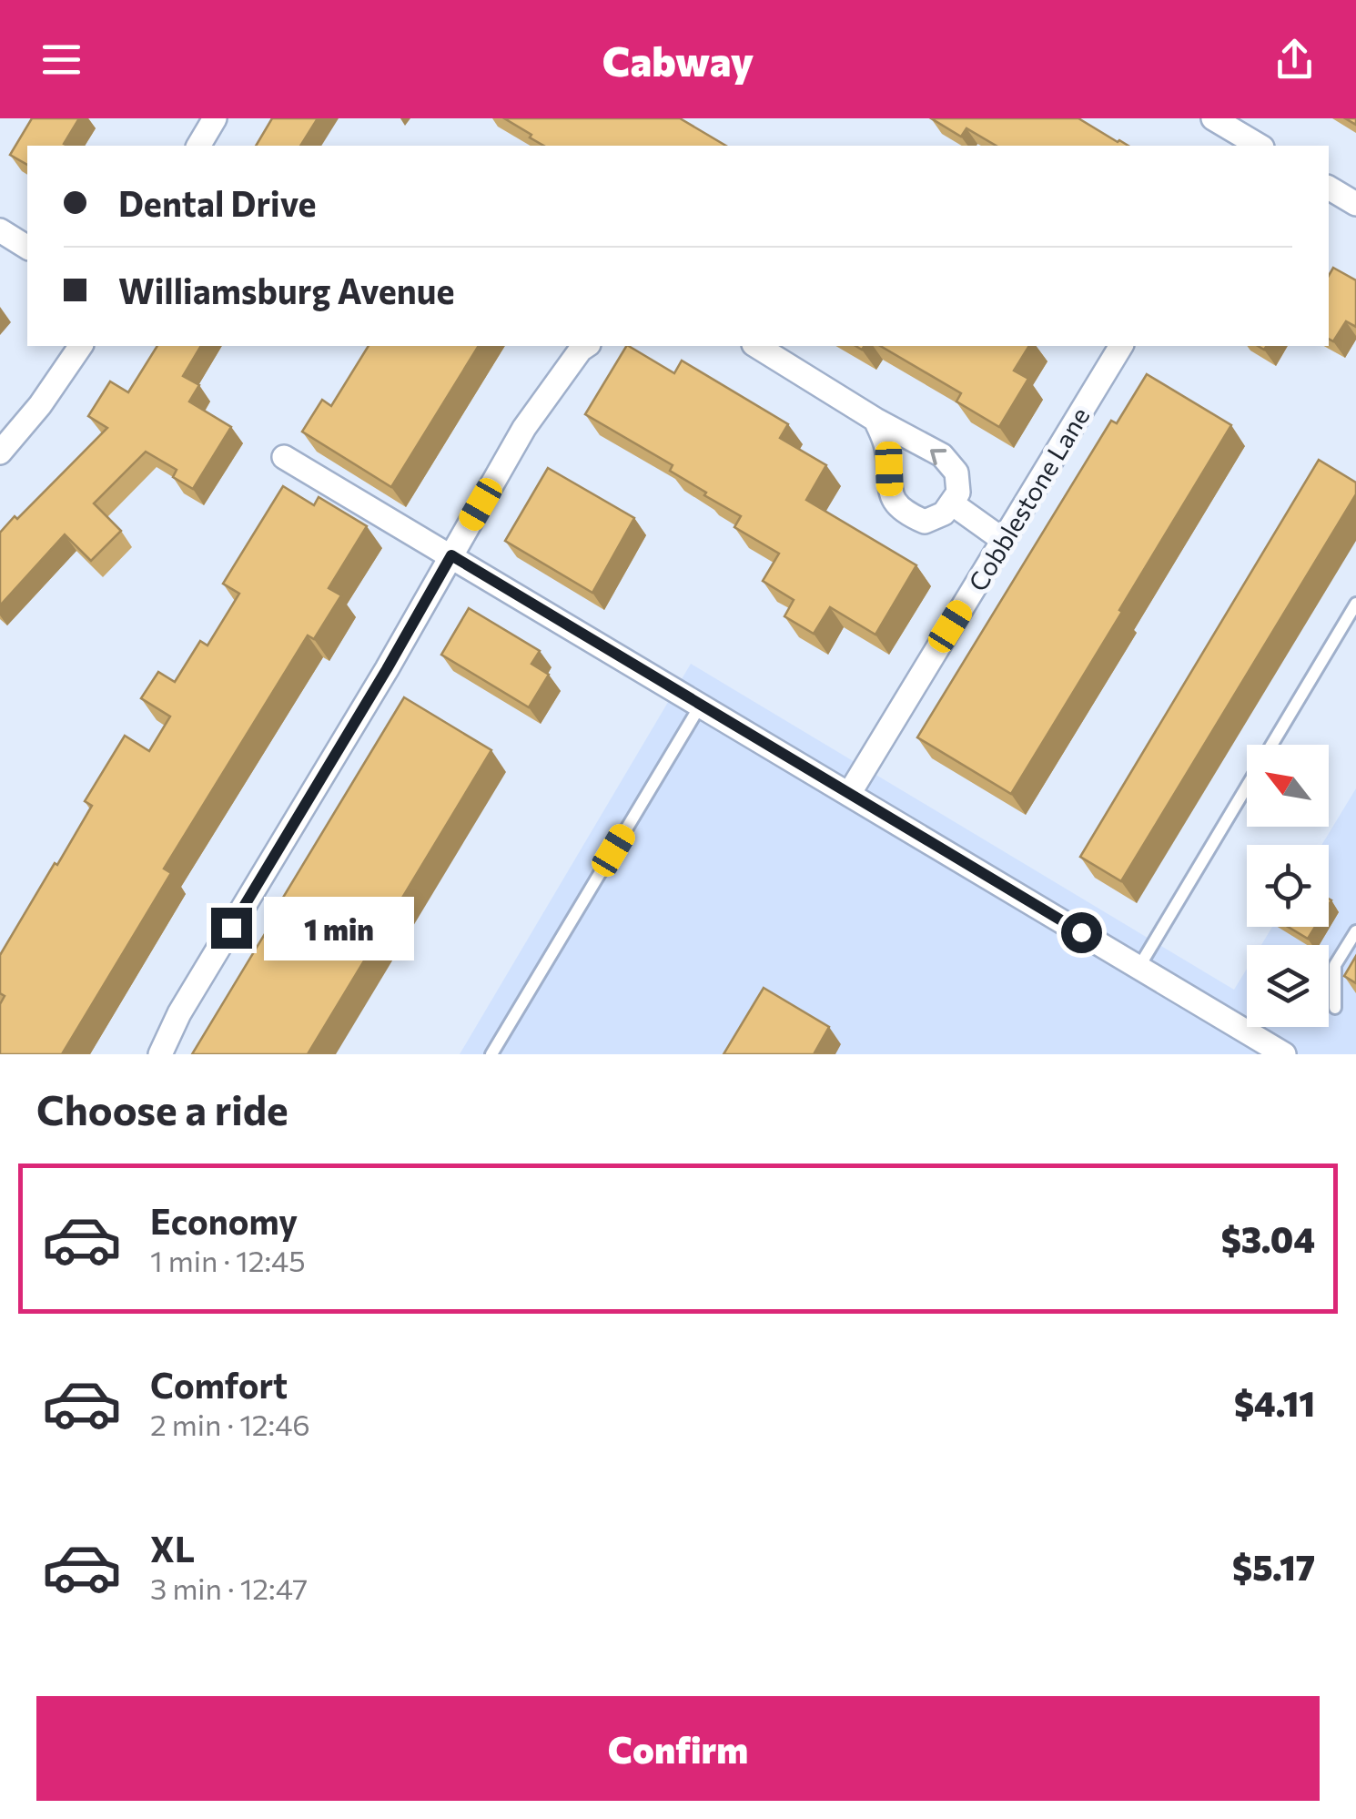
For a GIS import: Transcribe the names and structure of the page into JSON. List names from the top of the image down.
{
  "streets": {
    "street": ["Cobblestone Lane"]
  },
  "north": "top left",
  "page": {
    "header": "Cabway",
    "banner": ["Dental Drive", "Williamsburg Avenue"],
    "bubble": "1 min",
    "heading": "Choose a ride",
    "list": [
      {
        "name": "Economy",
        "note": "1 min · 12:45",
        "value": "$3.04"
      },
      {
        "name": "Comfort",
        "note": "2 min · 12:46",
        "value": "$4.11"
      },
      {
        "name": "XL",
        "note": "3 min · 12:47",
        "value": "$5.17"
      }
    ],
    "buttons": "Confirm"
  }
}
